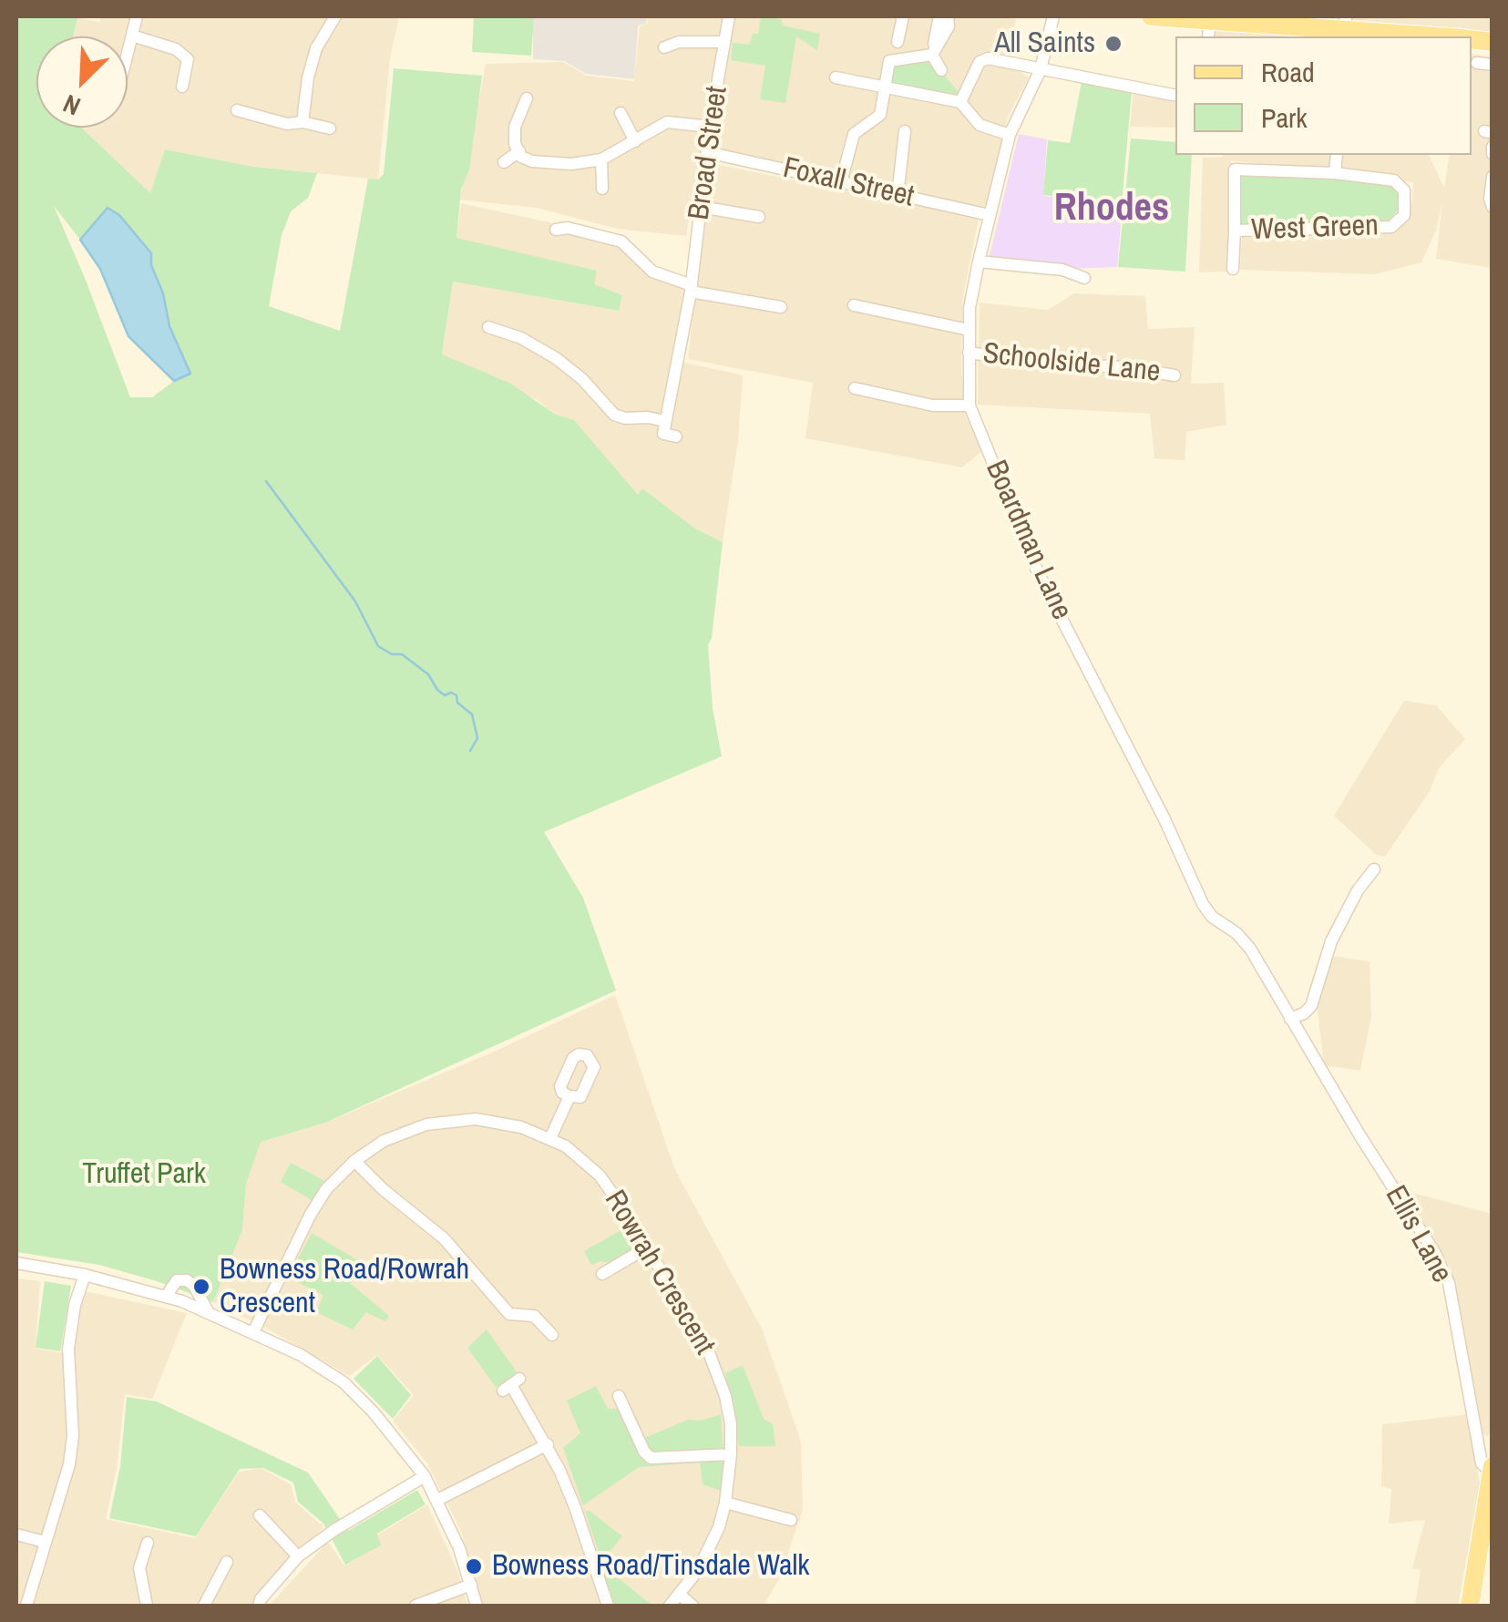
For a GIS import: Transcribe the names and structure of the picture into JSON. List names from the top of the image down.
{
  "streets": {
    "street": [
      "Broad Street",
      "Foxall Street",
      "West Green",
      "Schoolside Lane",
      "Boardman Lane",
      "Ellis Lane",
      "Rowrah Crescent"
    ]
  },
  "crossings": [
    ["Broad Street", "Foxall Street"],
    ["Foxall Street", "Boardman Lane"],
    ["Schoolside Lane", "Boardman Lane"],
    ["Boardman Lane", "Ellis Lane"]
  ],
  "districts": ["Rhodes"],
  "parks": ["Truffet Park"],
  "places": ["All Saints", "Bowness Road/Rowrah Crescent", "Bowness Road/Tinsdale Walk"],
  "legend": ["Road", "Park"],
  "north": "bottom left"
}
